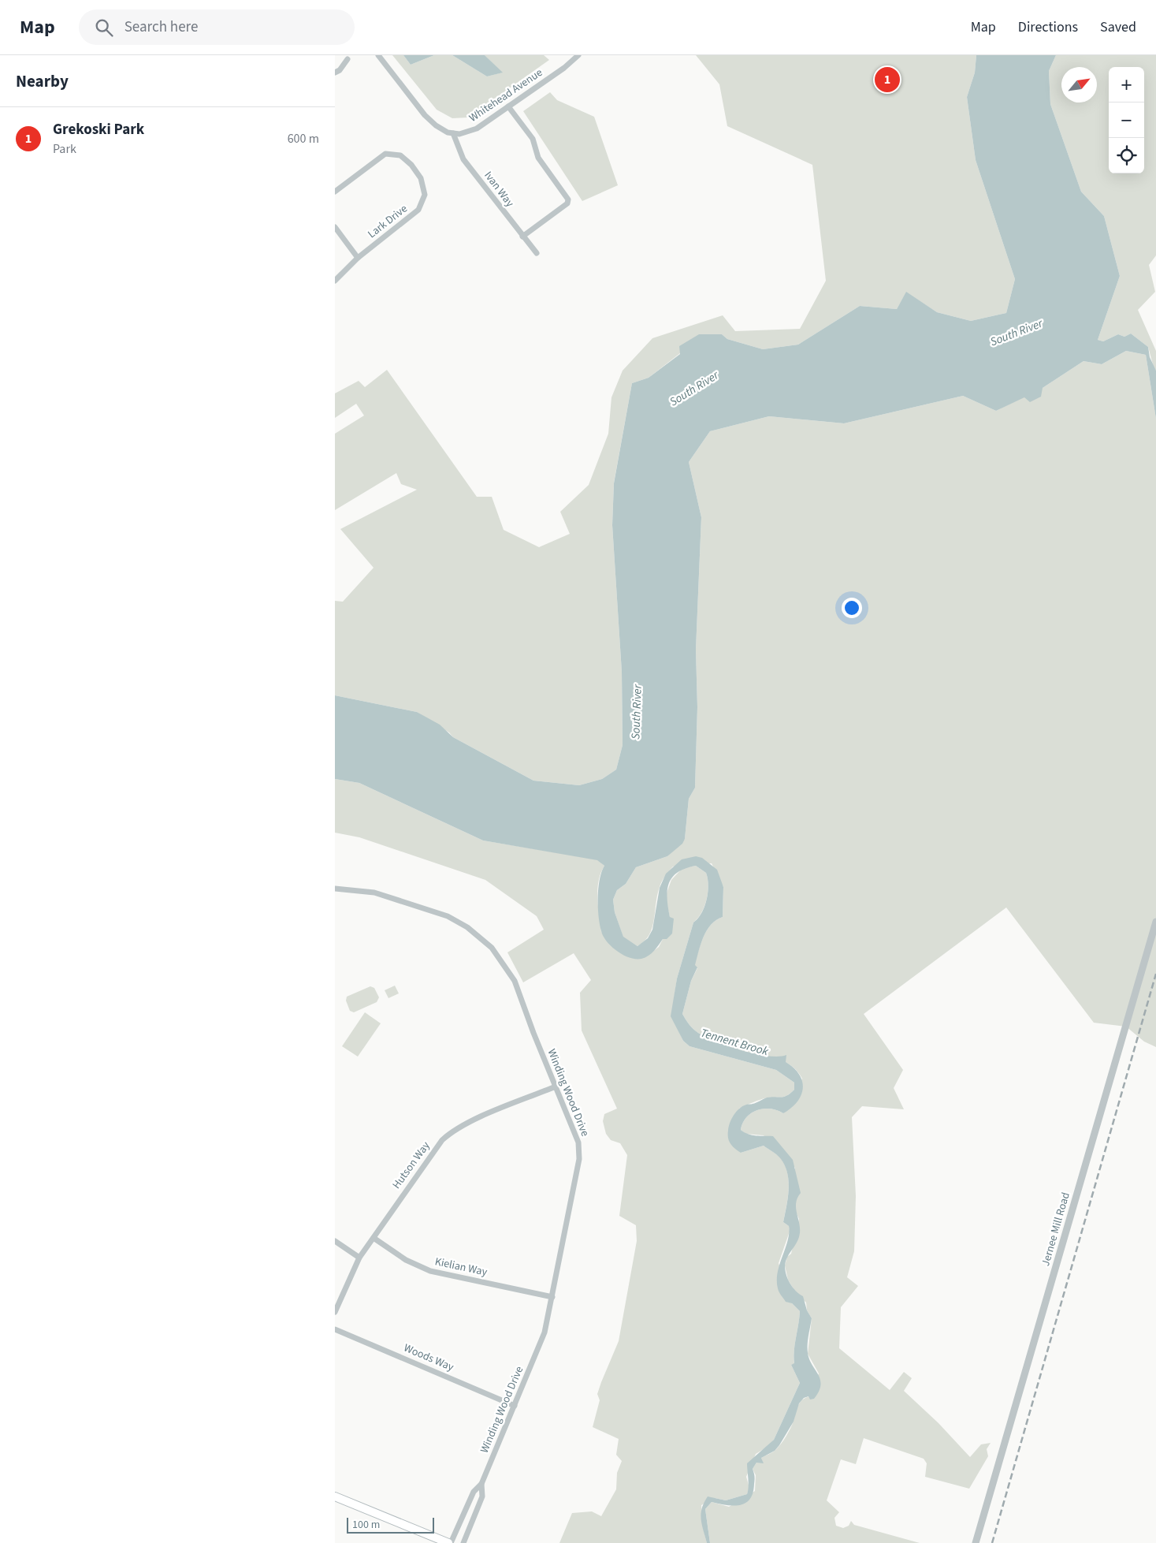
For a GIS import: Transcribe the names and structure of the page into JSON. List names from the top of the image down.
{
  "streets": {
    "street": [
      "Whitehead Avenue",
      "Ivan Way",
      "Lark Drive",
      "Winding Wood Drive",
      "Hutson Way",
      "Jernee Mill Road",
      "Kielian Way",
      "Woods Way"
    ]
  },
  "crossings": [
    ["Whitehead Avenue", "Ivan Way"],
    ["Winding Wood Drive", "Hutson Way"],
    ["Winding Wood Drive", "Kielian Way"],
    ["Winding Wood Drive", "Woods Way"],
    ["Hutson Way", "Kielian Way"]
  ],
  "water": ["South River", "Tennent Brook"],
  "scale_bar": "100 m",
  "north": "top right",
  "page": {
    "header": "Map",
    "search": "Search here",
    "nav": ["Map", "Directions", "Saved"],
    "heading": "Nearby",
    "pins": "1",
    "map_buttons": ["+", "−"],
    "list": [
      {
        "mark": "1",
        "name": "Grekoski Park",
        "note": "Park",
        "value": "600 m"
      }
    ],
    "scale": "100 m"
  }
}
